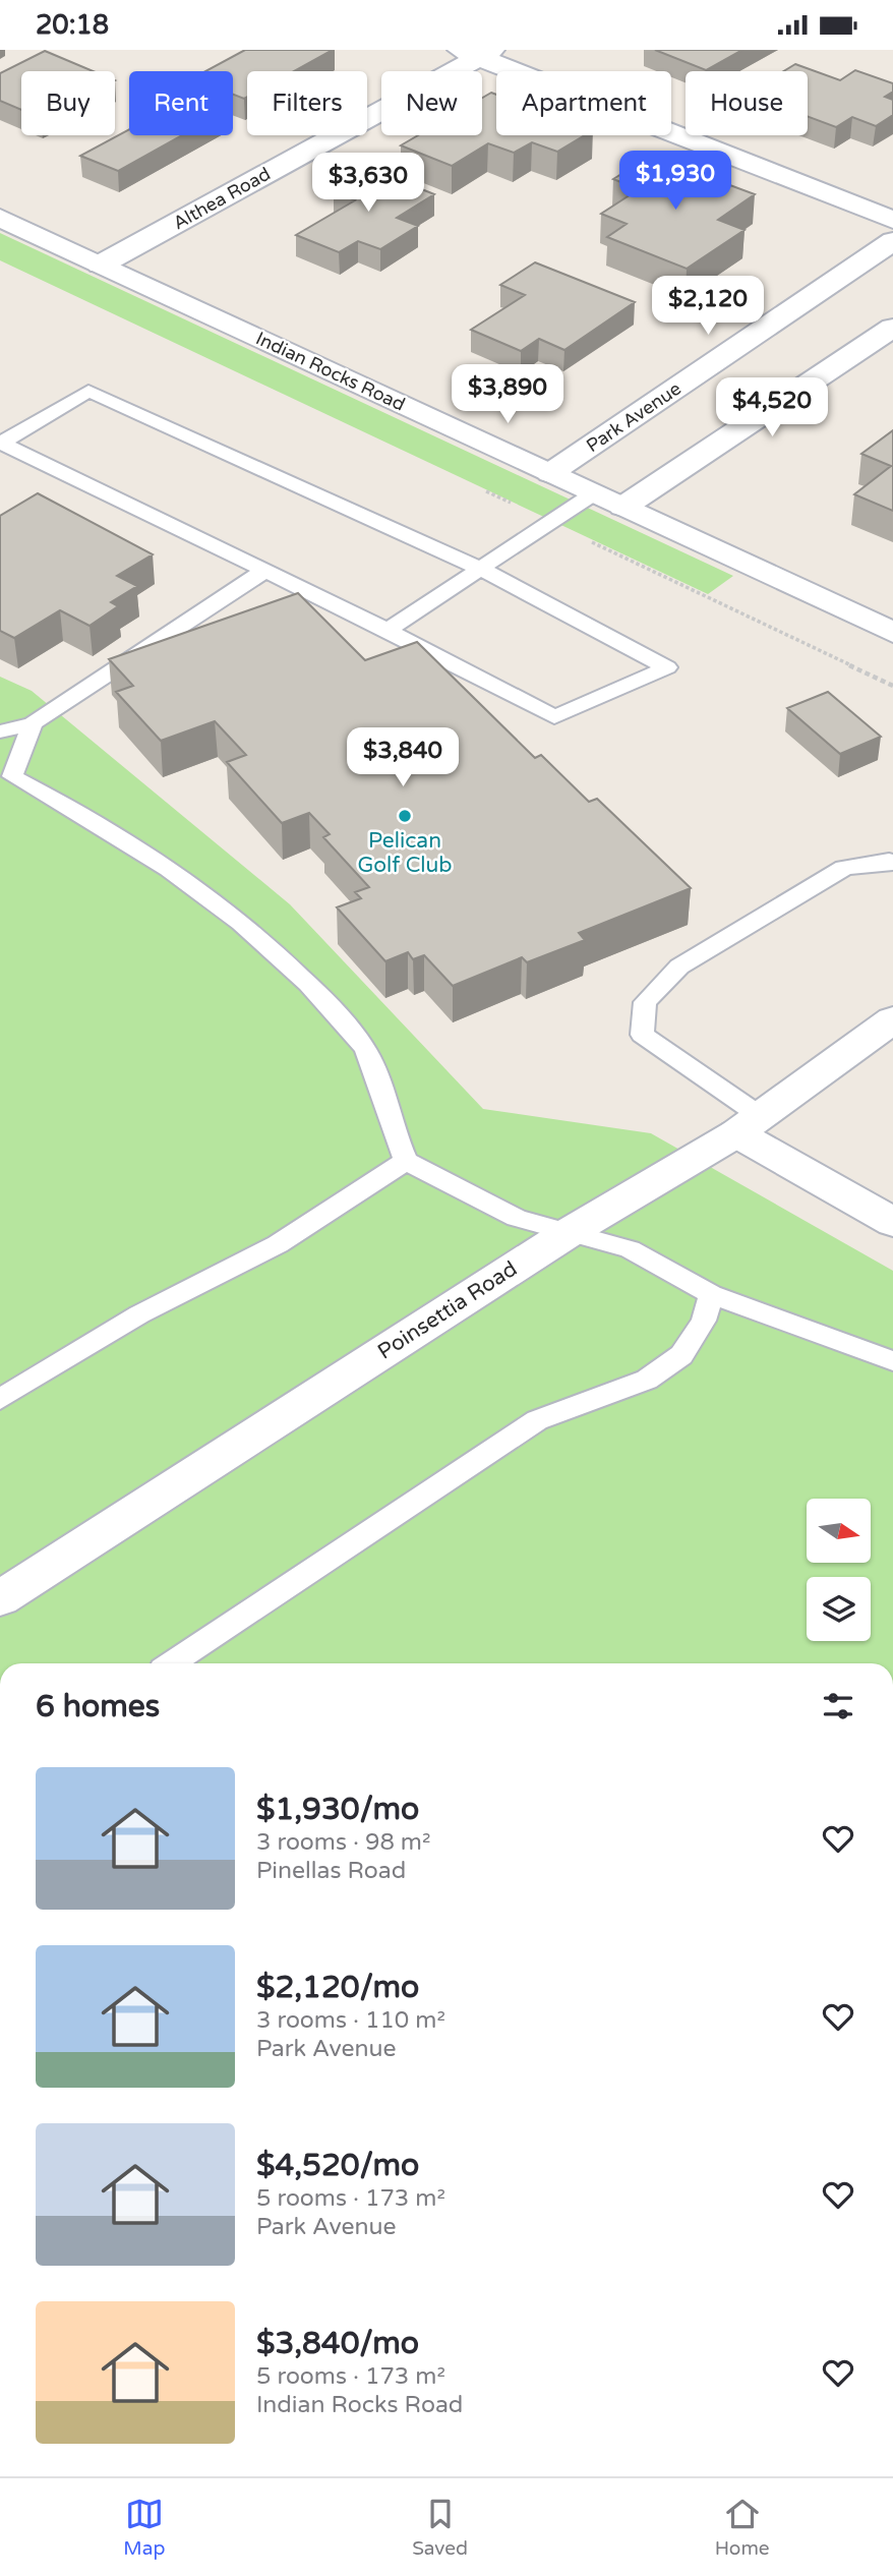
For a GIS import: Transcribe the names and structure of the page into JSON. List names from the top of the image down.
{
  "streets": {
    "street": [
      "Althea Road",
      "Indian Rocks Road",
      "Park Avenue",
      "Poinsettia Road"
    ]
  },
  "crossings": [
    ["Althea Road", "Indian Rocks Road"],
    ["Indian Rocks Road", "Park Avenue"]
  ],
  "places": ["Pelican Golf Club"],
  "north": "right",
  "page": {
    "status": "20:18",
    "chip": [
      "Buy",
      "Rent",
      "Filters",
      "New",
      "Apartment",
      "House"
    ],
    "price": [
      "$1,930",
      "$3,630",
      "$2,120",
      "$3,890",
      "$4,520",
      "$3,840"
    ],
    "heading": "6 homes",
    "list": [
      {
        "name": "$1,930/mo",
        "note": "3 rooms · 98 m² · Pinellas Road"
      },
      {
        "name": "$2,120/mo",
        "note": "3 rooms · 110 m² · Park Avenue"
      },
      {
        "name": "$4,520/mo",
        "note": "5 rooms · 173 m² · Park Avenue"
      },
      {
        "name": "$3,840/mo",
        "note": "5 rooms · 173 m² · Indian Rocks Road"
      }
    ],
    "tabs": ["Map", "Saved", "Home"]
  }
}
